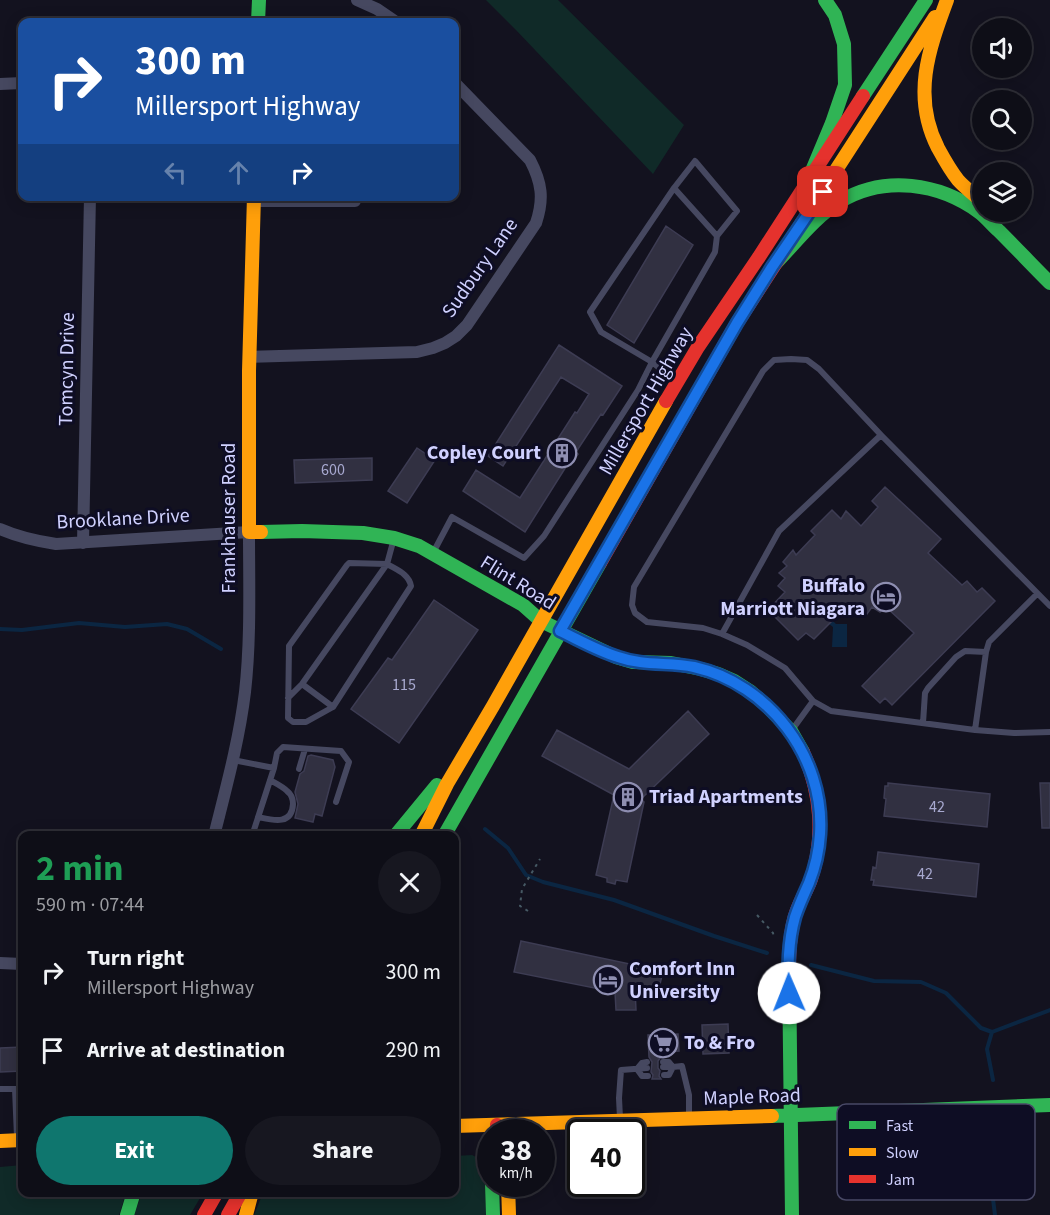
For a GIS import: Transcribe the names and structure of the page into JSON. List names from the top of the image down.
{
  "streets": {
    "main road": [
      "Millersport Highway",
      "Frankhauser Road",
      "Flint Road",
      "Maple Road"
    ],
    "street": ["Sudbury Lane", "Tomcyn Drive", "Brooklane Drive"]
  },
  "crossings": [
    ["Sudbury Lane", "Frankhauser Road"],
    ["Tomcyn Drive", "Brooklane Drive"],
    ["Millersport Highway", "Flint Road"],
    ["Frankhauser Road", "Brooklane Drive"],
    ["Frankhauser Road", "Flint Road"],
    ["Brooklane Drive", "Flint Road"],
    ["Flint Road", "Maple Road"]
  ],
  "places": {
    "building": ["Copley Court", "Triad Apartments"],
    "hotel": ["Buffalo Marriott Niagara", "Comfort Inn University"],
    "supermarket": ["To & Fro"]
  },
  "house_numbers": [
    "600",
    "115",
    "42",
    "42"
  ],
  "legend": ["Fast", "Slow", "Jam"],
  "page": {
    "turn": ["300 m", "Millersport Highway"],
    "heading": ["2 min", "590 m · 07:44"],
    "list": [
      {
        "name": "Turn right",
        "note": "Millersport Highway",
        "value": "300 m"
      },
      {
        "name": "Arrive at destination",
        "value": "290 m"
      }
    ],
    "buttons": ["Exit", "Share"],
    "speed": "38 km/h",
    "limit": "40"
  }
}
